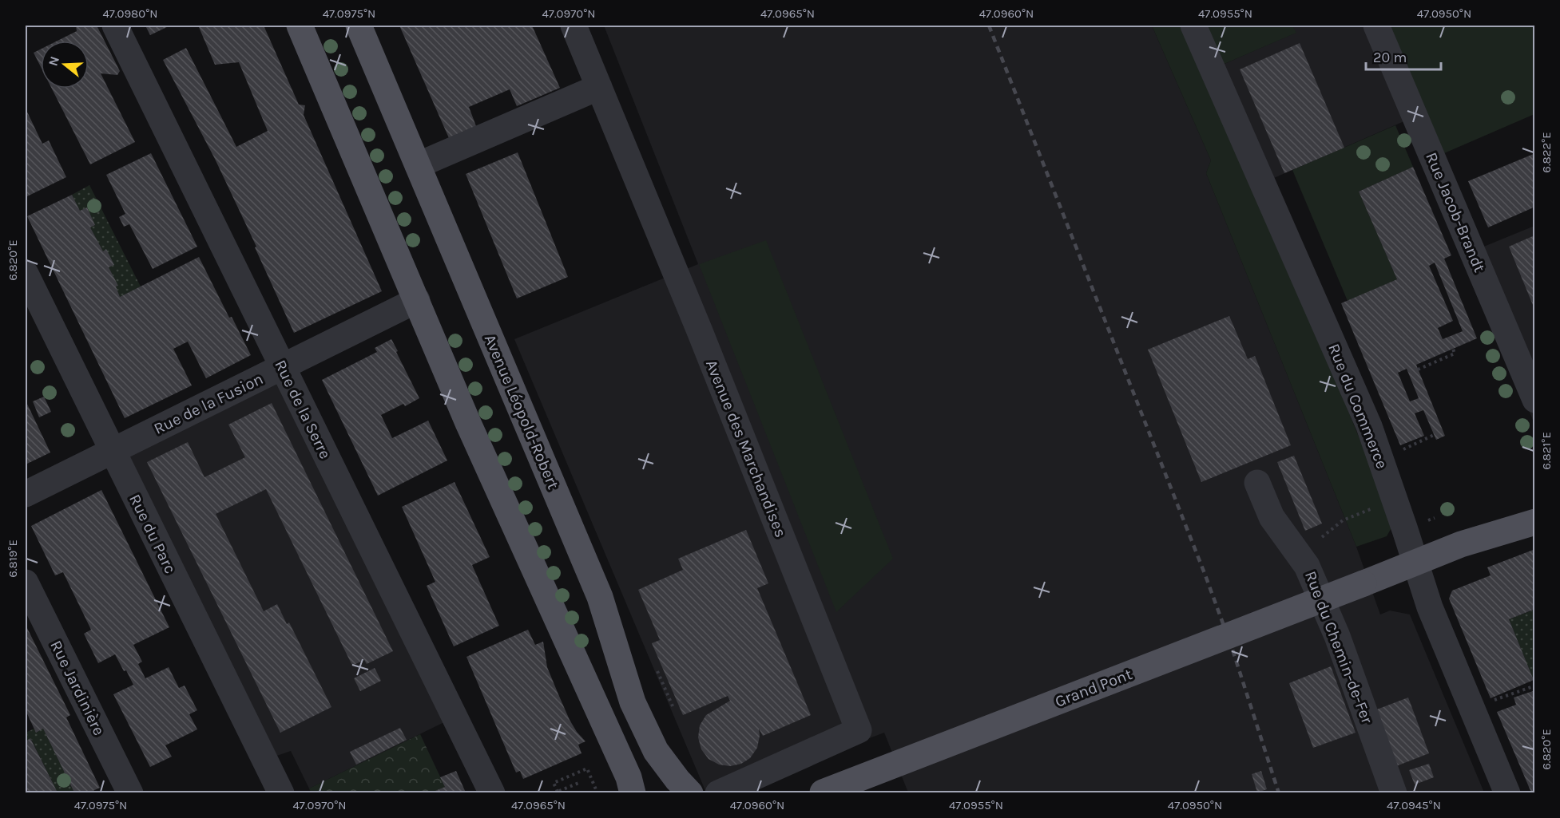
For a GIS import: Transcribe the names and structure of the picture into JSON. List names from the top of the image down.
{
  "streets": {
    "main road": ["Avenue Léopold-Robert", "Grand Pont"],
    "street": [
      "Rue Jacob-Brandt",
      "Rue de la Fusion",
      "Rue du Commerce",
      "Rue de la Serre",
      "Avenue des Marchandises",
      "Rue du Parc",
      "Rue du Chemin-de-Fer",
      "Rue Jardinière"
    ]
  },
  "crossings": [
    ["Rue de la Fusion", "Rue de la Serre"],
    ["Rue de la Fusion", "Rue du Parc"],
    ["Rue du Commerce", "Grand Pont"]
  ],
  "scale_bar": "20 m",
  "north": "left",
  "coordinates": [
    "47.0980°N",
    "47.0975°N",
    "47.0970°N",
    "47.0965°N",
    "47.0960°N",
    "47.0955°N",
    "47.0950°N",
    "6.822°E",
    "6.820°E",
    "6.821°E",
    "6.819°E",
    "47.0945°N"
  ]
}
